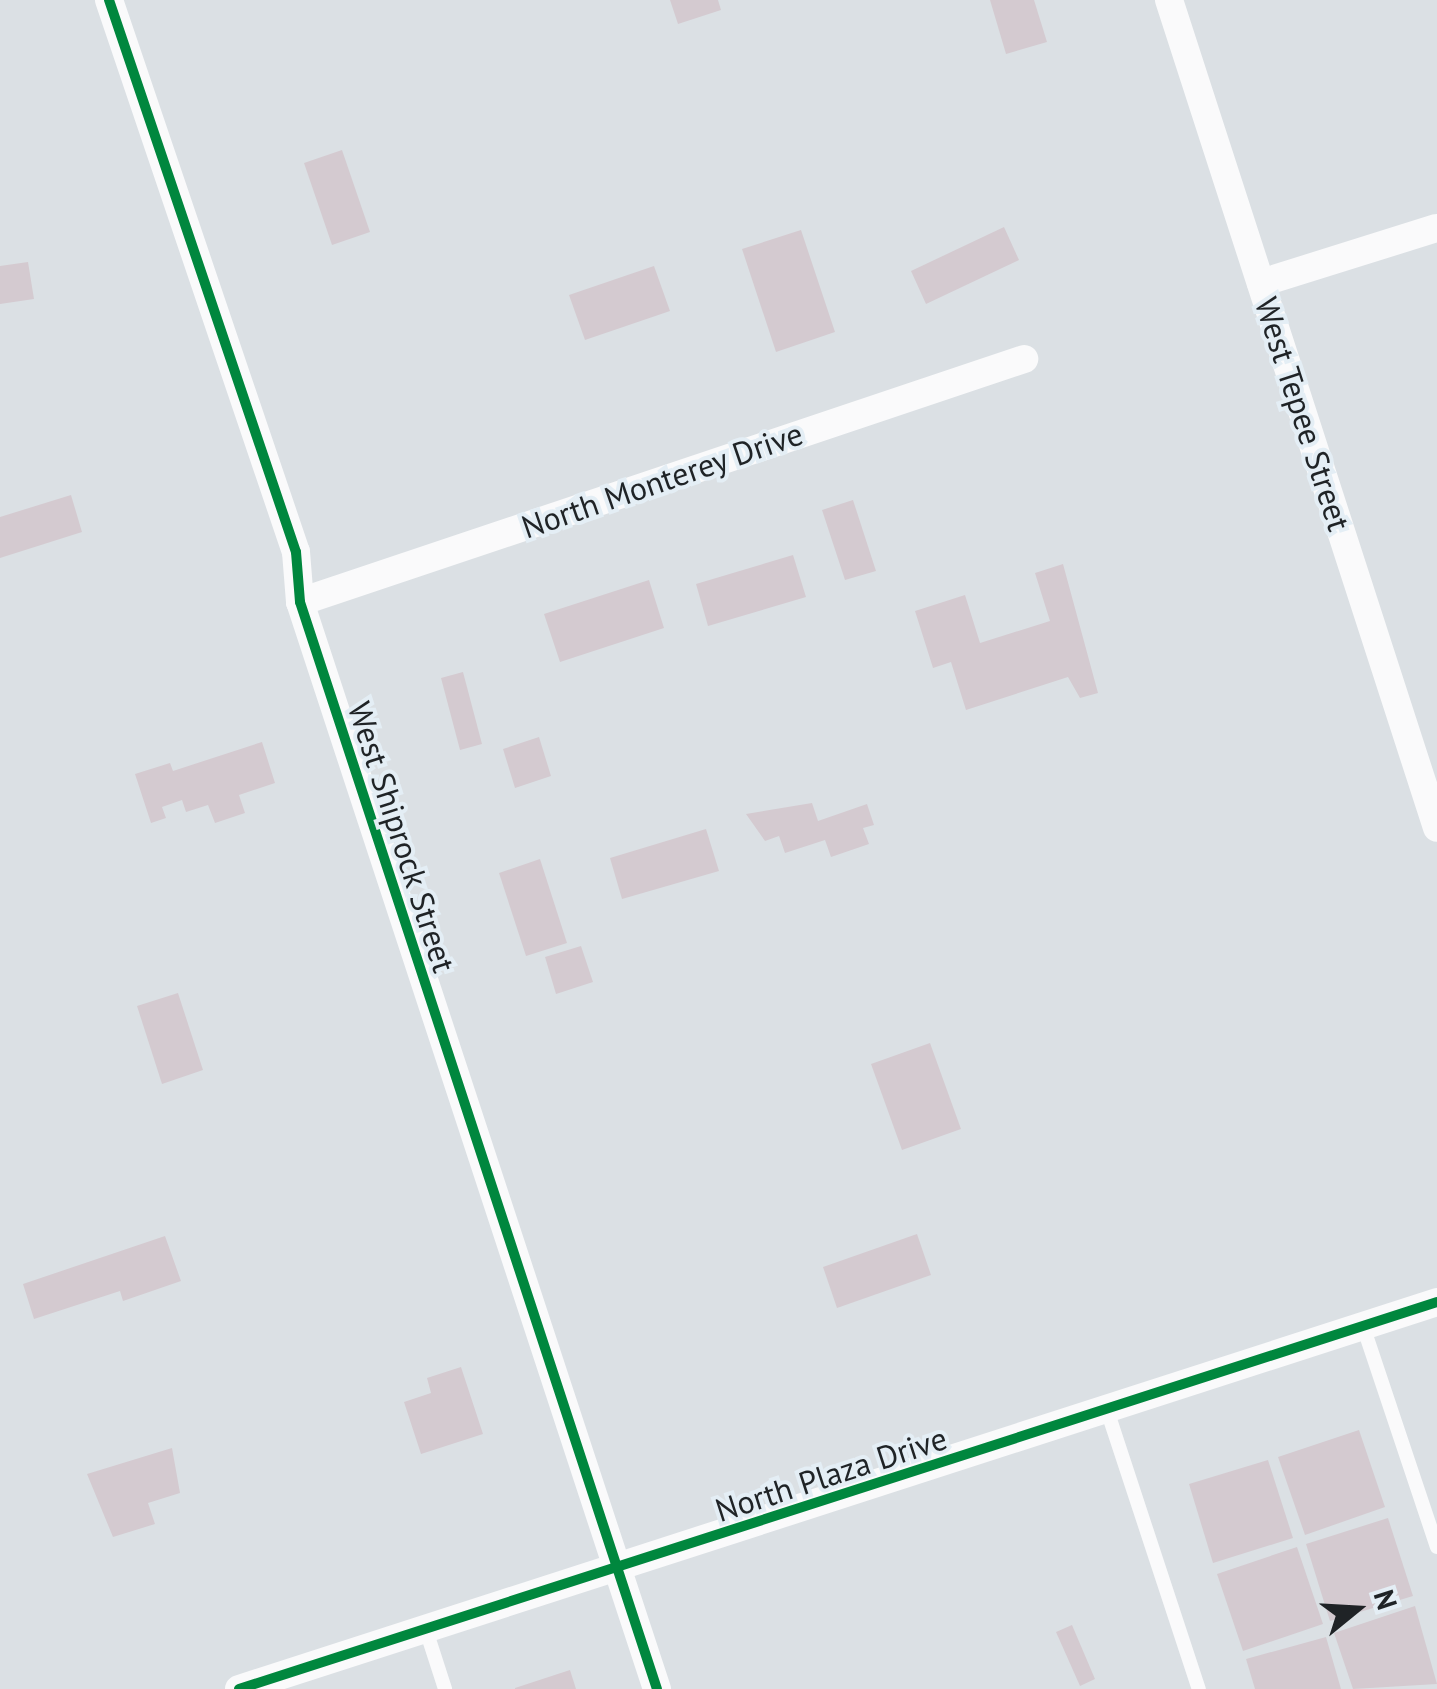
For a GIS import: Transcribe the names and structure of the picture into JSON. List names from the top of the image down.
{
  "streets": {
    "street": [
      "West Tepee Street",
      "North Monterey Drive",
      "West Shiprock Street",
      "North Plaza Drive"
    ]
  },
  "crossings": [
    ["North Monterey Drive", "West Shiprock Street"],
    ["West Shiprock Street", "North Plaza Drive"]
  ],
  "north": "right"
}
